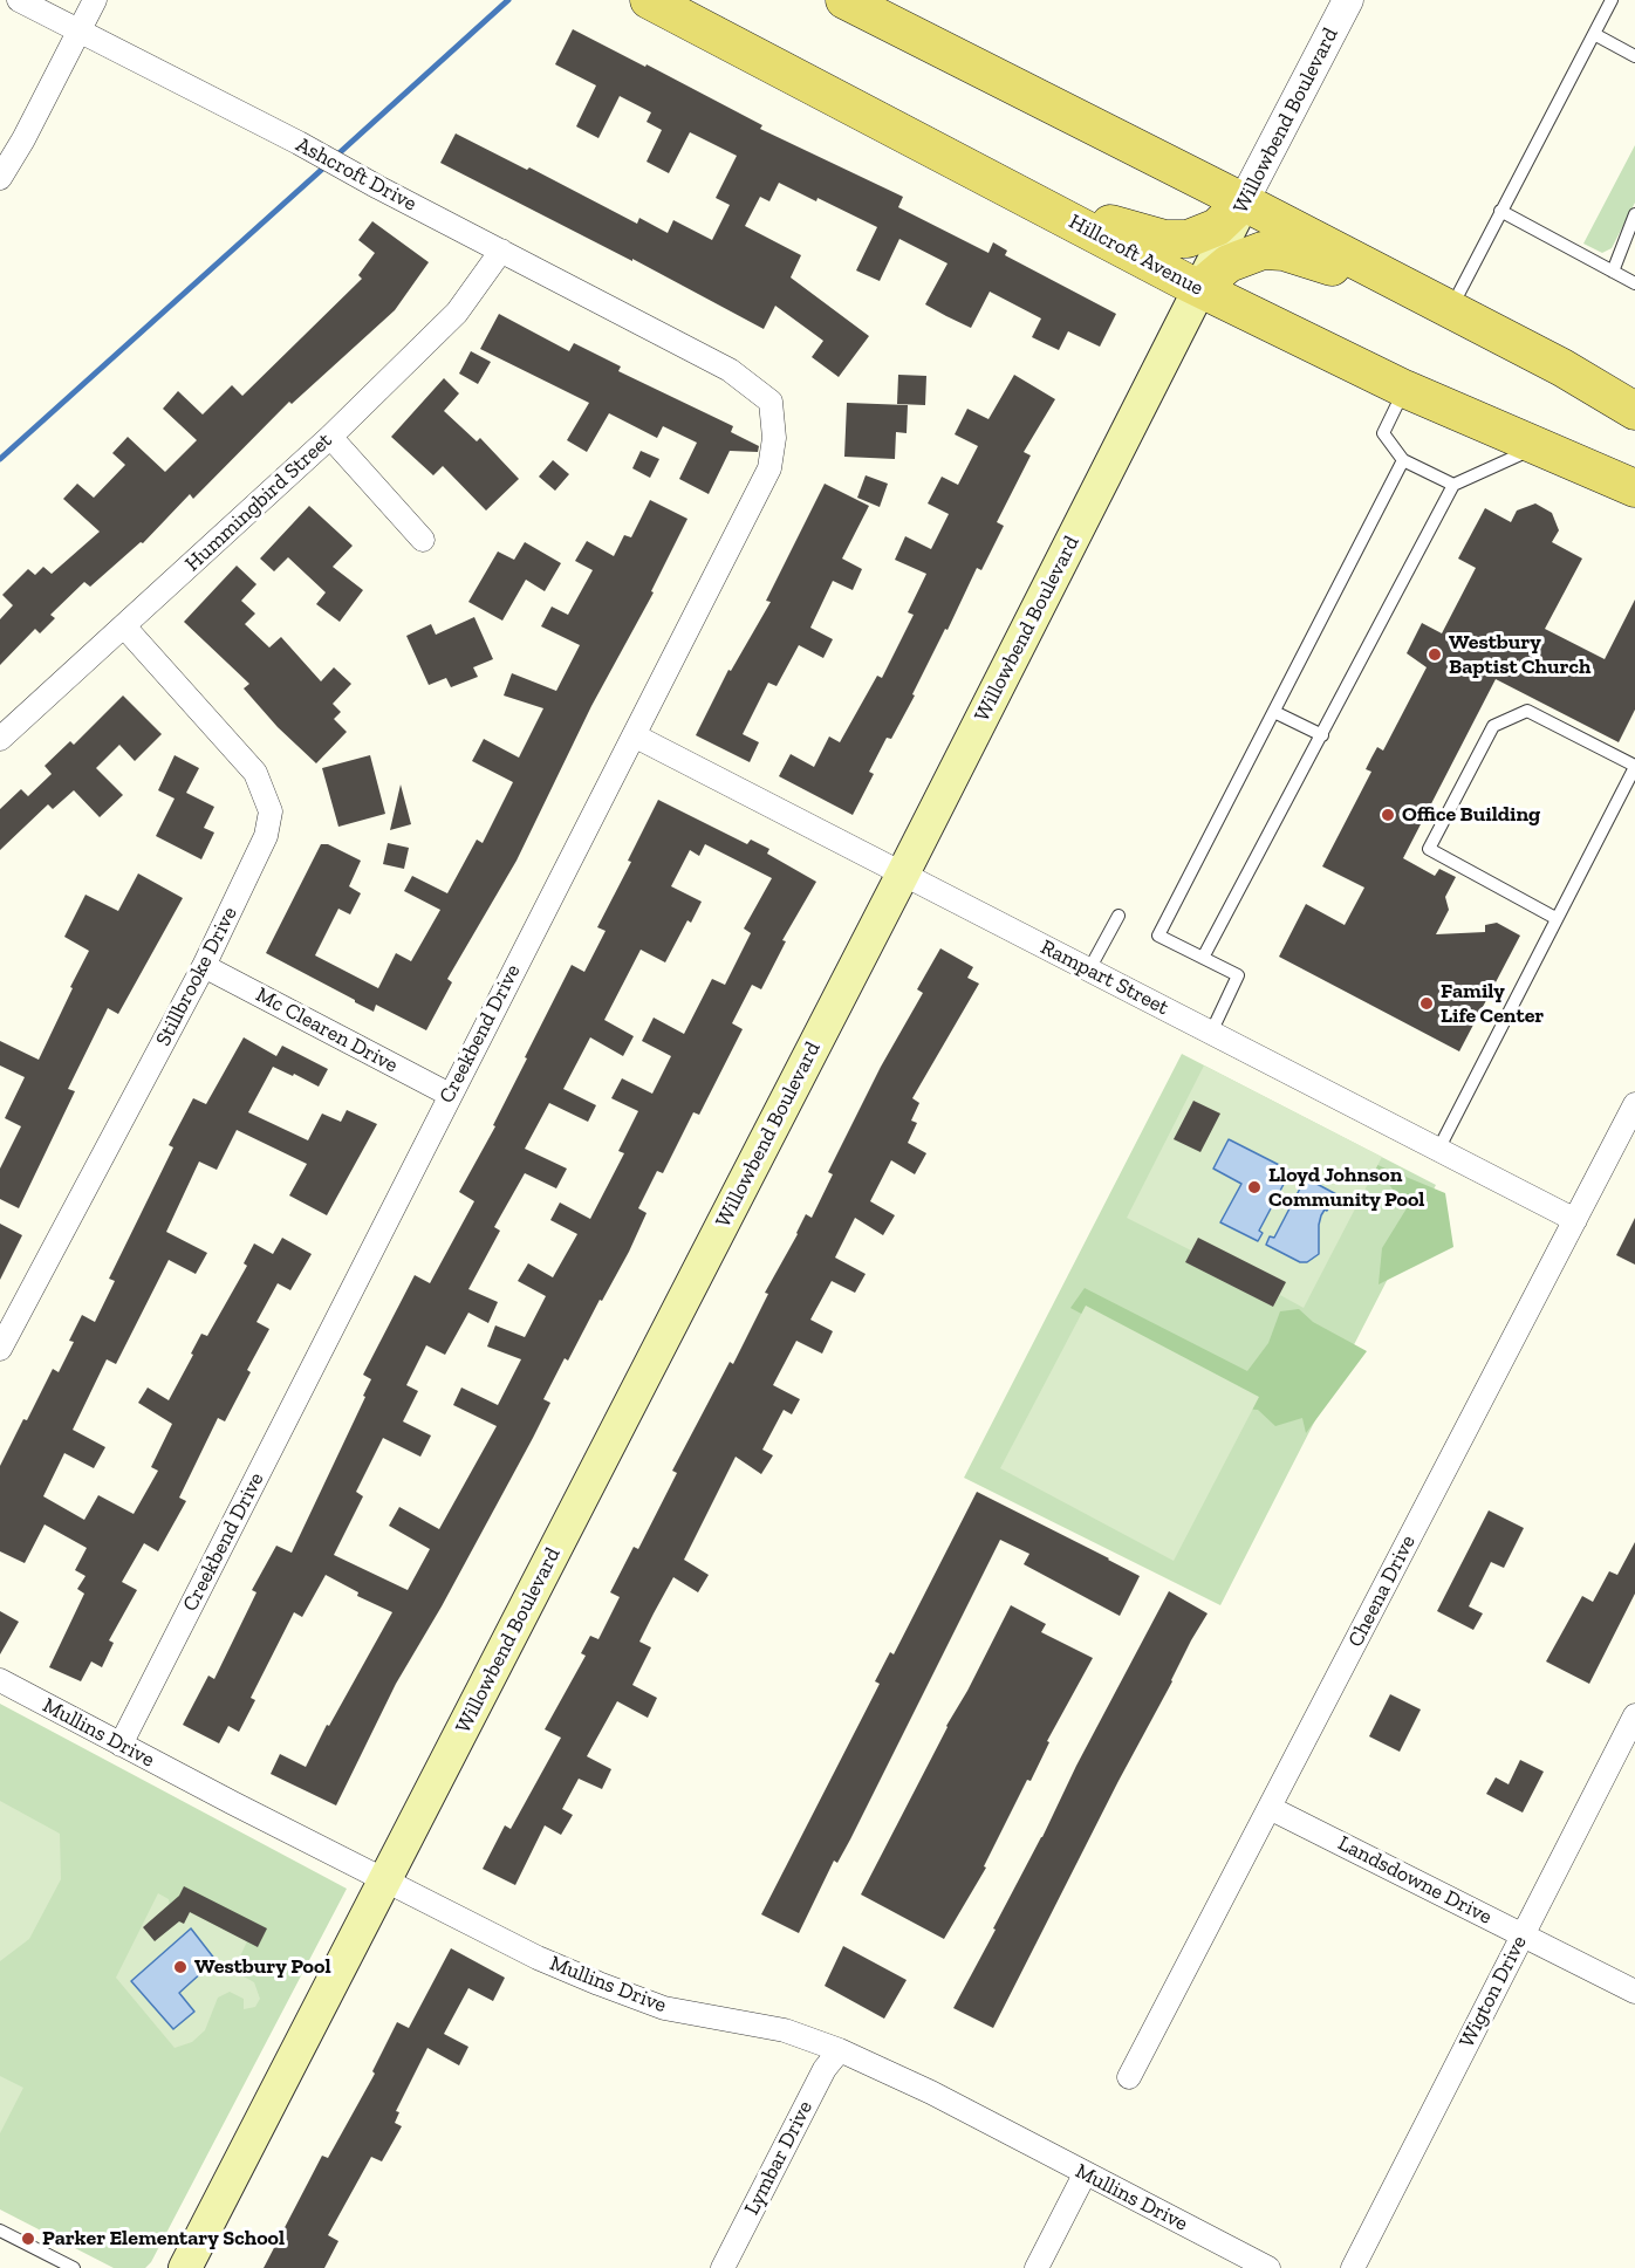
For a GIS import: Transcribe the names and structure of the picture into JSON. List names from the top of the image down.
{
  "streets": {
    "main road": ["Willowbend Boulevard", "Hillcroft Avenue"],
    "street": [
      "Ashcroft Drive",
      "Hummingbird Street",
      "Stillbrooke Drive",
      "Rampart Street",
      "Mc Clearen Drive",
      "Creekbend Drive",
      "Cheena Drive",
      "Mullins Drive",
      "Landsdowne Drive",
      "Wigton Drive",
      "Lymbar Drive"
    ]
  },
  "crossings": [
    ["Willowbend Boulevard", "Hillcroft Avenue"],
    ["Willowbend Boulevard", "Rampart Street"],
    ["Willowbend Boulevard", "Mullins Drive"],
    ["Ashcroft Drive", "Hummingbird Street"],
    ["Ashcroft Drive", "Creekbend Drive"],
    ["Hummingbird Street", "Stillbrooke Drive"],
    ["Stillbrooke Drive", "Mc Clearen Drive"],
    ["Rampart Street", "Creekbend Drive"],
    ["Rampart Street", "Cheena Drive"],
    ["Mc Clearen Drive", "Creekbend Drive"],
    ["Creekbend Drive", "Mullins Drive"],
    ["Cheena Drive", "Landsdowne Drive"],
    ["Mullins Drive", "Lymbar Drive"],
    ["Landsdowne Drive", "Wigton Drive"]
  ],
  "places": [
    "Westbury Baptist Church",
    "Office Building",
    "Family Life Center",
    "Lloyd Johnson Community Pool",
    "Westbury Pool",
    "Parker Elementary School"
  ]
}
